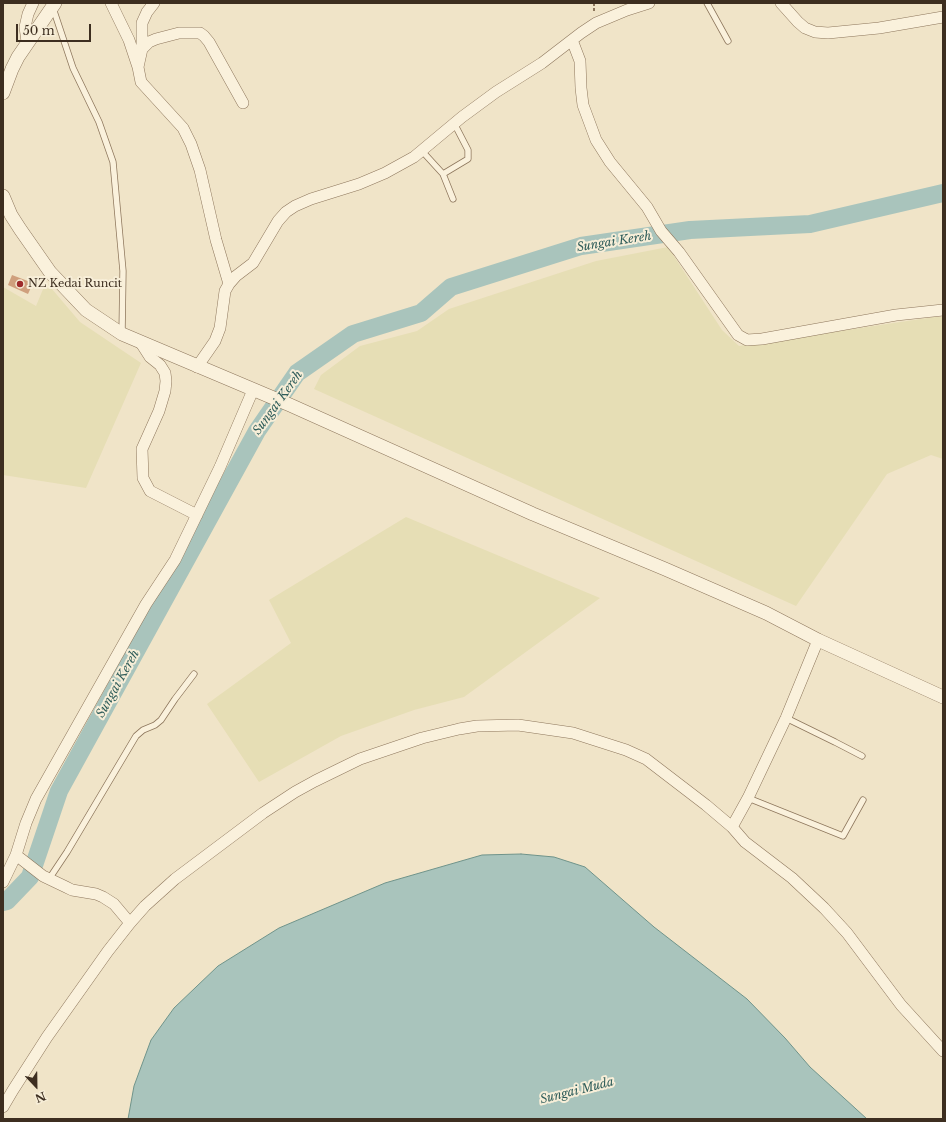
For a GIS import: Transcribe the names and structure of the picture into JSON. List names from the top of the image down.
{
  "water": ["Sungai Kereh", "Sungai Muda"],
  "places": ["NZ Kedai Runcit"],
  "scale_bar": "50 m",
  "north": "bottom"
}
